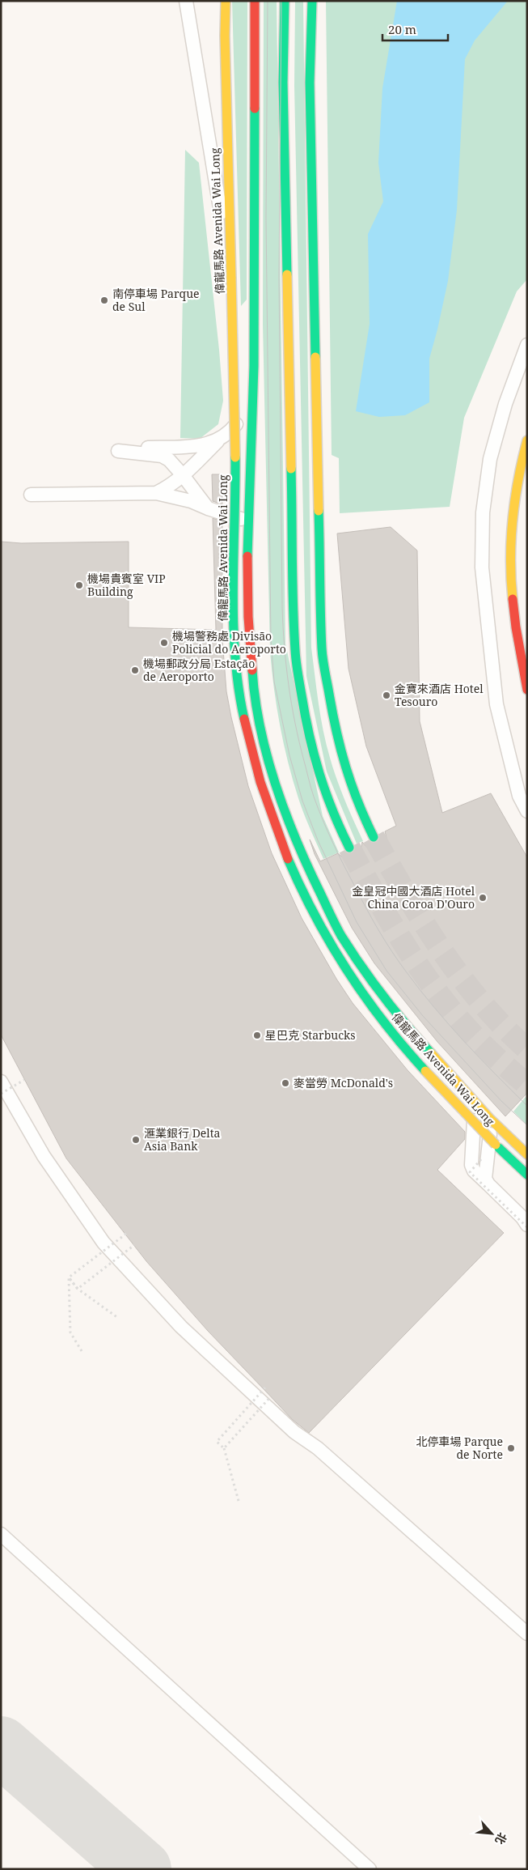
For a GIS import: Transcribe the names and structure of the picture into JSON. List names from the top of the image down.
{
  "streets": {
    "street": ["偉龍馬路 Avenida Wai Long"]
  },
  "places": [
    "南停車場 Parque de Sul",
    "機場貴賓室 VIP Building",
    "機場警務處 Divisão Policial do Aeroporto",
    "機場郵政分局 Estação de Aeroporto",
    "金寶來酒店 Hotel Tesouro",
    "金皇冠中國大酒店 Hotel China Coroa D'Ouro",
    "星巴克 Starbucks",
    "麥當勞 McDonald's",
    "滙業銀行 Delta Asia Bank",
    "北停車場 Parque de Norte"
  ],
  "scale_bar": "20 m",
  "north": "bottom right"
}
